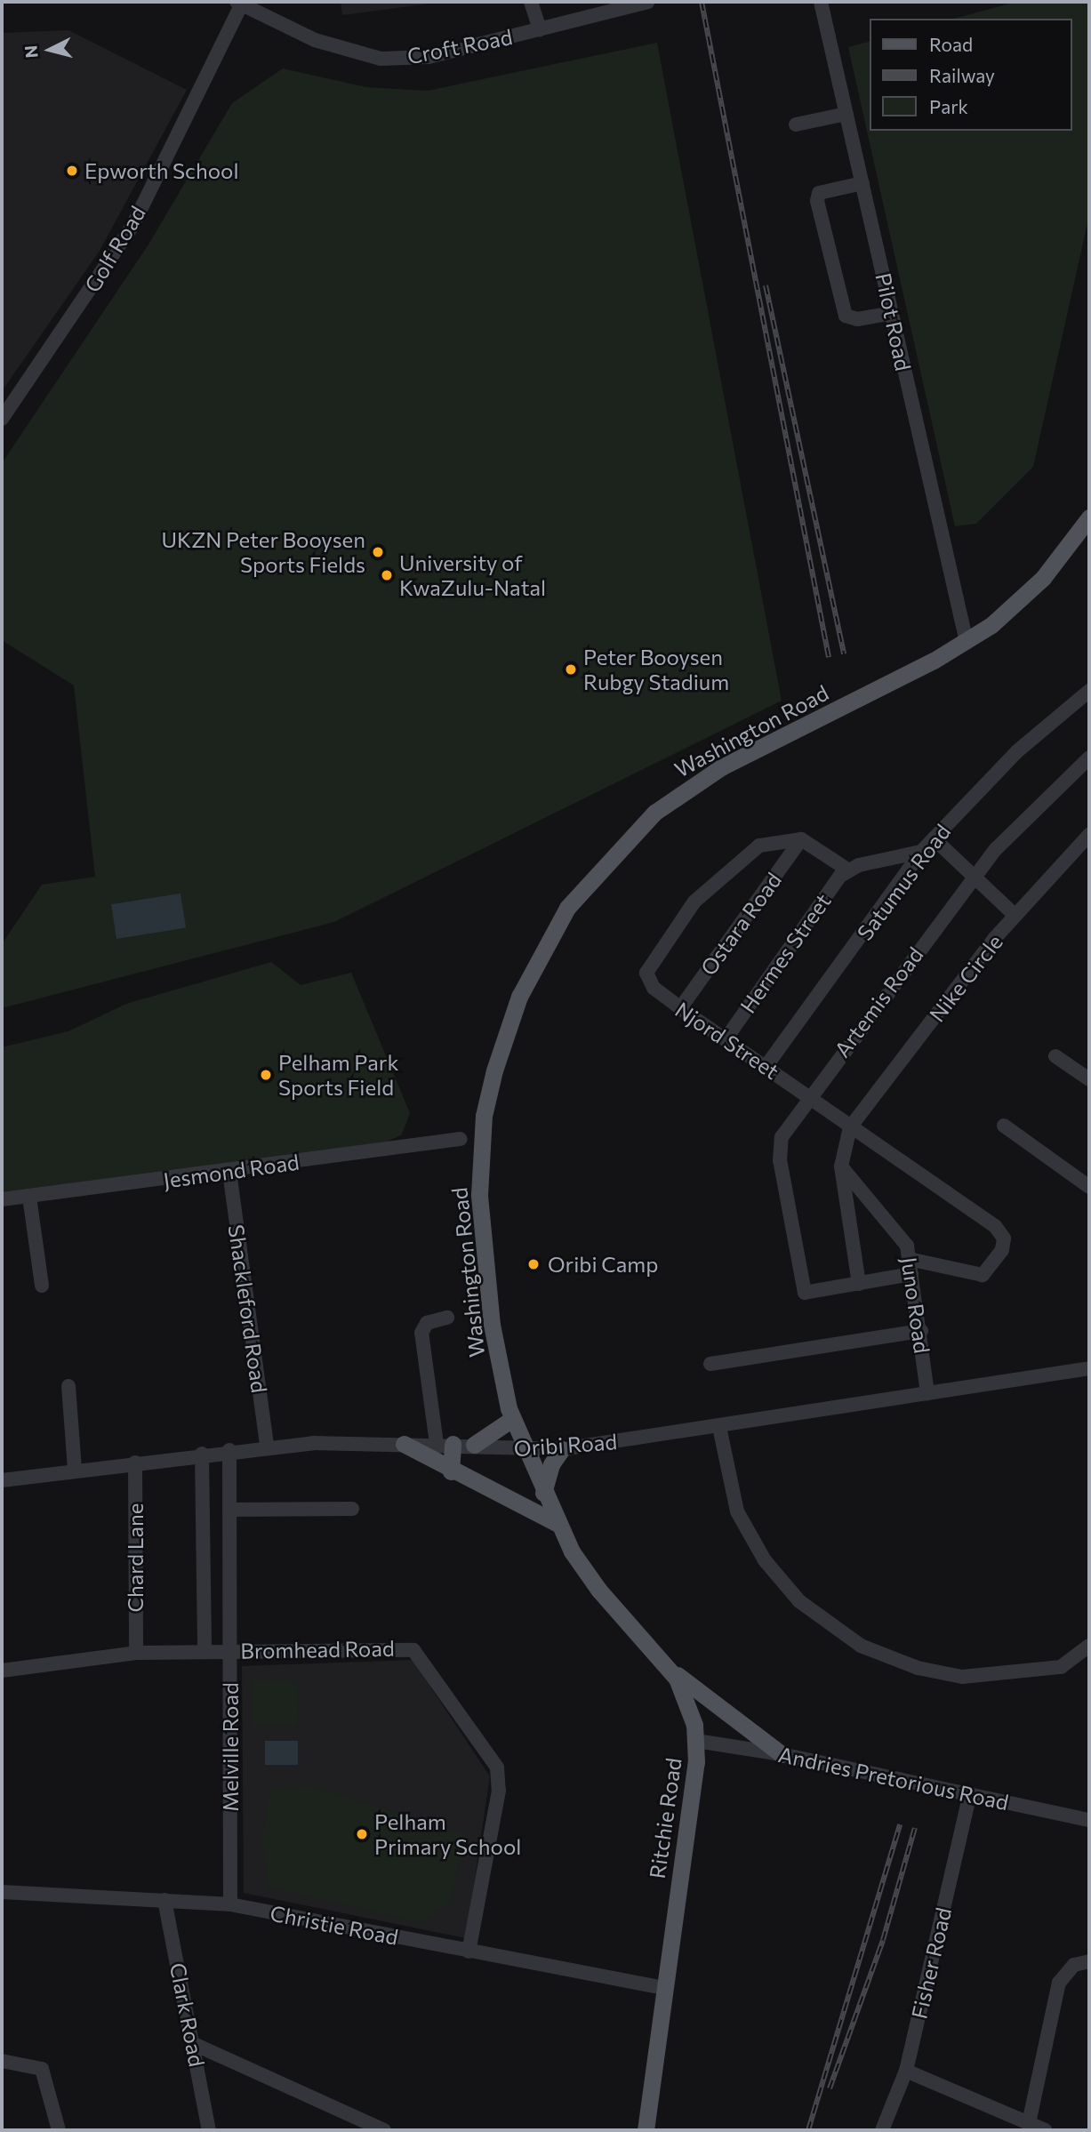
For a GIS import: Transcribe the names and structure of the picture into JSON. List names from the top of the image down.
{
  "streets": {
    "main road": ["Washington Road", "Ritchie Road"],
    "street": [
      "Croft Road",
      "Golf Road",
      "Pilot Road",
      "Satumus Road",
      "Ostara Road",
      "Hermes Street",
      "Nike Circle",
      "Artemis Road",
      "Njord Street",
      "Jesmond Road",
      "Juno Road",
      "Shackleford Road",
      "Oribi Road",
      "Chard Lane",
      "Bromhead Road",
      "Melville Road",
      "Andries Pretorious Road",
      "Christie Road",
      "Fisher Road",
      "Clark Road"
    ]
  },
  "crossings": [
    ["Croft Road", "Golf Road"],
    ["Pilot Road", "Washington Road"],
    ["Washington Road", "Oribi Road"],
    ["Washington Road", "Ritchie Road"],
    ["Satumus Road", "Njord Street"],
    ["Ostara Road", "Njord Street"],
    ["Hermes Street", "Njord Street"],
    ["Nike Circle", "Njord Street"],
    ["Artemis Road", "Njord Street"],
    ["Njord Street", "Juno Road"],
    ["Jesmond Road", "Shackleford Road"],
    ["Juno Road", "Oribi Road"],
    ["Shackleford Road", "Oribi Road"],
    ["Oribi Road", "Chard Lane"],
    ["Oribi Road", "Melville Road"],
    ["Chard Lane", "Bromhead Road"],
    ["Bromhead Road", "Melville Road"],
    ["Bromhead Road", "Christie Road"],
    ["Melville Road", "Christie Road"],
    ["Andries Pretorious Road", "Ritchie Road"],
    ["Andries Pretorious Road", "Fisher Road"],
    ["Ritchie Road", "Christie Road"],
    ["Christie Road", "Clark Road"]
  ],
  "places": [
    "Epworth School",
    "UKZN Peter Booysen Sports Fields",
    "University of KwaZulu-Natal",
    "Peter Booysen Rubgy Stadium",
    "Pelham Park Sports Field",
    "Oribi Camp",
    "Pelham Primary School"
  ],
  "legend": ["Road", "Railway", "Park"],
  "north": "left"
}
